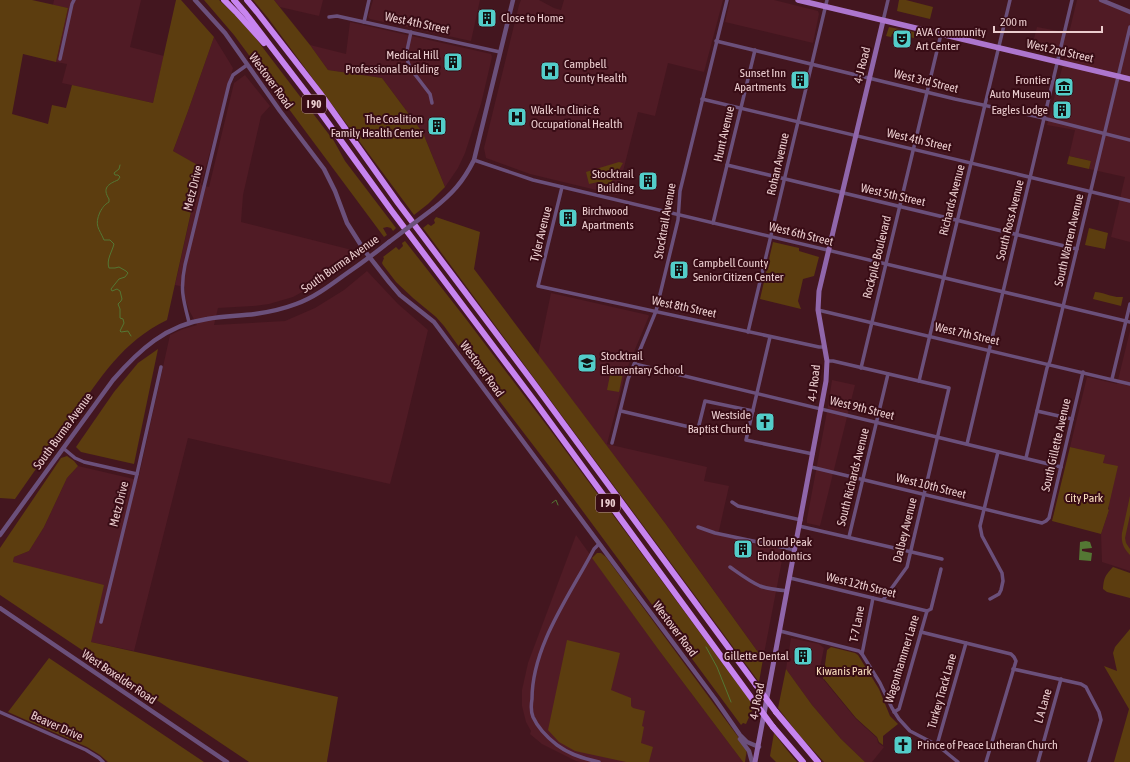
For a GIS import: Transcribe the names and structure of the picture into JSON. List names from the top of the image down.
{
  "streets": {
    "highway": ["I 90"],
    "main road": ["West 2nd Street", "4-J Road"],
    "street": [
      "West 4th Street",
      "Westover Road",
      "West 3rd Street",
      "Hunt Avenue",
      "Rohan Avenue",
      "Metz Drive",
      "West 5th Street",
      "Richards Avenue",
      "South Ross Avenue",
      "Stocktrail Avenue",
      "Tyler Avenue",
      "West 6th Street",
      "South Warren Avenue",
      "Rockpile Boulevard",
      "South Burma Avenue",
      "West 8th Street",
      "West 7th Street",
      "West 9th Street",
      "South Gillette Avenue",
      "South Richards Avenue",
      "West 10th Street",
      "Dalbey Avenue",
      "West 12th Street",
      "T-7 Lane",
      "Wagonhammer Lane",
      "West Boxelder Road",
      "Turkey Track Lane",
      "L A Lane",
      "Beaver Drive"
    ]
  },
  "crossings": [
    ["West 4th Street", "4-J Road"],
    ["West 4th Street", "Hunt Avenue"],
    ["West 4th Street", "Rohan Avenue"],
    ["West 4th Street", "Richards Avenue"],
    ["West 4th Street", "South Ross Avenue"],
    ["West 4th Street", "Stocktrail Avenue"],
    ["West 4th Street", "South Warren Avenue"],
    ["West 4th Street", "Rockpile Boulevard"],
    ["West 4th Street", "South Burma Avenue"],
    ["West 2nd Street", "4-J Road"],
    ["West 2nd Street", "Rohan Avenue"],
    ["West 2nd Street", "Richards Avenue"],
    ["West 2nd Street", "South Ross Avenue"],
    ["West 2nd Street", "South Warren Avenue"],
    ["West 2nd Street", "Rockpile Boulevard"],
    ["4-J Road", "Westover Road"],
    ["4-J Road", "West 3rd Street"],
    ["4-J Road", "West 5th Street"],
    ["4-J Road", "West 6th Street"],
    ["4-J Road", "West 8th Street"],
    ["4-J Road", "West 7th Street"],
    ["4-J Road", "West 9th Street"],
    ["4-J Road", "West 10th Street"],
    ["4-J Road", "West 12th Street"],
    ["Westover Road", "Metz Drive"],
    ["Westover Road", "South Burma Avenue"],
    ["West 3rd Street", "Hunt Avenue"],
    ["West 3rd Street", "Rohan Avenue"],
    ["West 3rd Street", "Richards Avenue"],
    ["West 3rd Street", "South Ross Avenue"],
    ["West 3rd Street", "Stocktrail Avenue"],
    ["West 3rd Street", "South Warren Avenue"],
    ["West 3rd Street", "Rockpile Boulevard"],
    ["Hunt Avenue", "West 5th Street"],
    ["Hunt Avenue", "West 6th Street"],
    ["Rohan Avenue", "West 5th Street"],
    ["Rohan Avenue", "West 6th Street"],
    ["Rohan Avenue", "West 8th Street"],
    ["Metz Drive", "South Burma Avenue"],
    ["West 5th Street", "Richards Avenue"],
    ["West 5th Street", "South Ross Avenue"],
    ["West 5th Street", "South Warren Avenue"],
    ["West 5th Street", "Rockpile Boulevard"],
    ["Richards Avenue", "West 6th Street"],
    ["Richards Avenue", "West 7th Street"],
    ["Richards Avenue", "Dalbey Avenue"],
    ["South Ross Avenue", "West 6th Street"],
    ["South Ross Avenue", "West 7th Street"],
    ["South Ross Avenue", "West 9th Street"],
    ["Stocktrail Avenue", "West 6th Street"],
    ["Stocktrail Avenue", "West 8th Street"],
    ["Stocktrail Avenue", "West 9th Street"],
    ["Tyler Avenue", "West 6th Street"],
    ["Tyler Avenue", "West 8th Street"],
    ["West 6th Street", "South Warren Avenue"],
    ["West 6th Street", "Rockpile Boulevard"],
    ["West 6th Street", "South Burma Avenue"],
    ["South Warren Avenue", "West 7th Street"],
    ["South Warren Avenue", "West 9th Street"],
    ["Rockpile Boulevard", "West 7th Street"],
    ["West 7th Street", "South Gillette Avenue"],
    ["West 9th Street", "South Gillette Avenue"],
    ["West 9th Street", "South Richards Avenue"],
    ["West 9th Street", "Dalbey Avenue"],
    ["South Gillette Avenue", "West 10th Street"],
    ["South Richards Avenue", "West 10th Street"],
    ["West 10th Street", "Dalbey Avenue"],
    ["Dalbey Avenue", "West 12th Street"],
    ["West 12th Street", "T-7 Lane"],
    ["West 12th Street", "Wagonhammer Lane"]
  ],
  "parks": ["City Park", "Kiwanis Park"],
  "places": {
    "building": [
      "Close to Home",
      "Medical Hill Professional Building",
      "Sunset Inn Apartments",
      "Eagles Lodge",
      "The Coalition Family Health Center",
      "Stocktrail Building",
      "Birchwood Apartments",
      "Campbell County Senior Citizen Center",
      "Clound Peak Endodontics",
      "Gillette Dental"
    ],
    "theatre": ["AVA Community Art Center"],
    "hospital": ["Campbell County Health", "Walk-In Clinic & Occupational Health"],
    "museum": ["Frontier Auto Museum"],
    "school or university": ["Stocktrail Elementary School"],
    "church": ["Westside Baptist Church", "Prince of Peace Lutheran Church"]
  },
  "scale_bar": "200 m"
}
